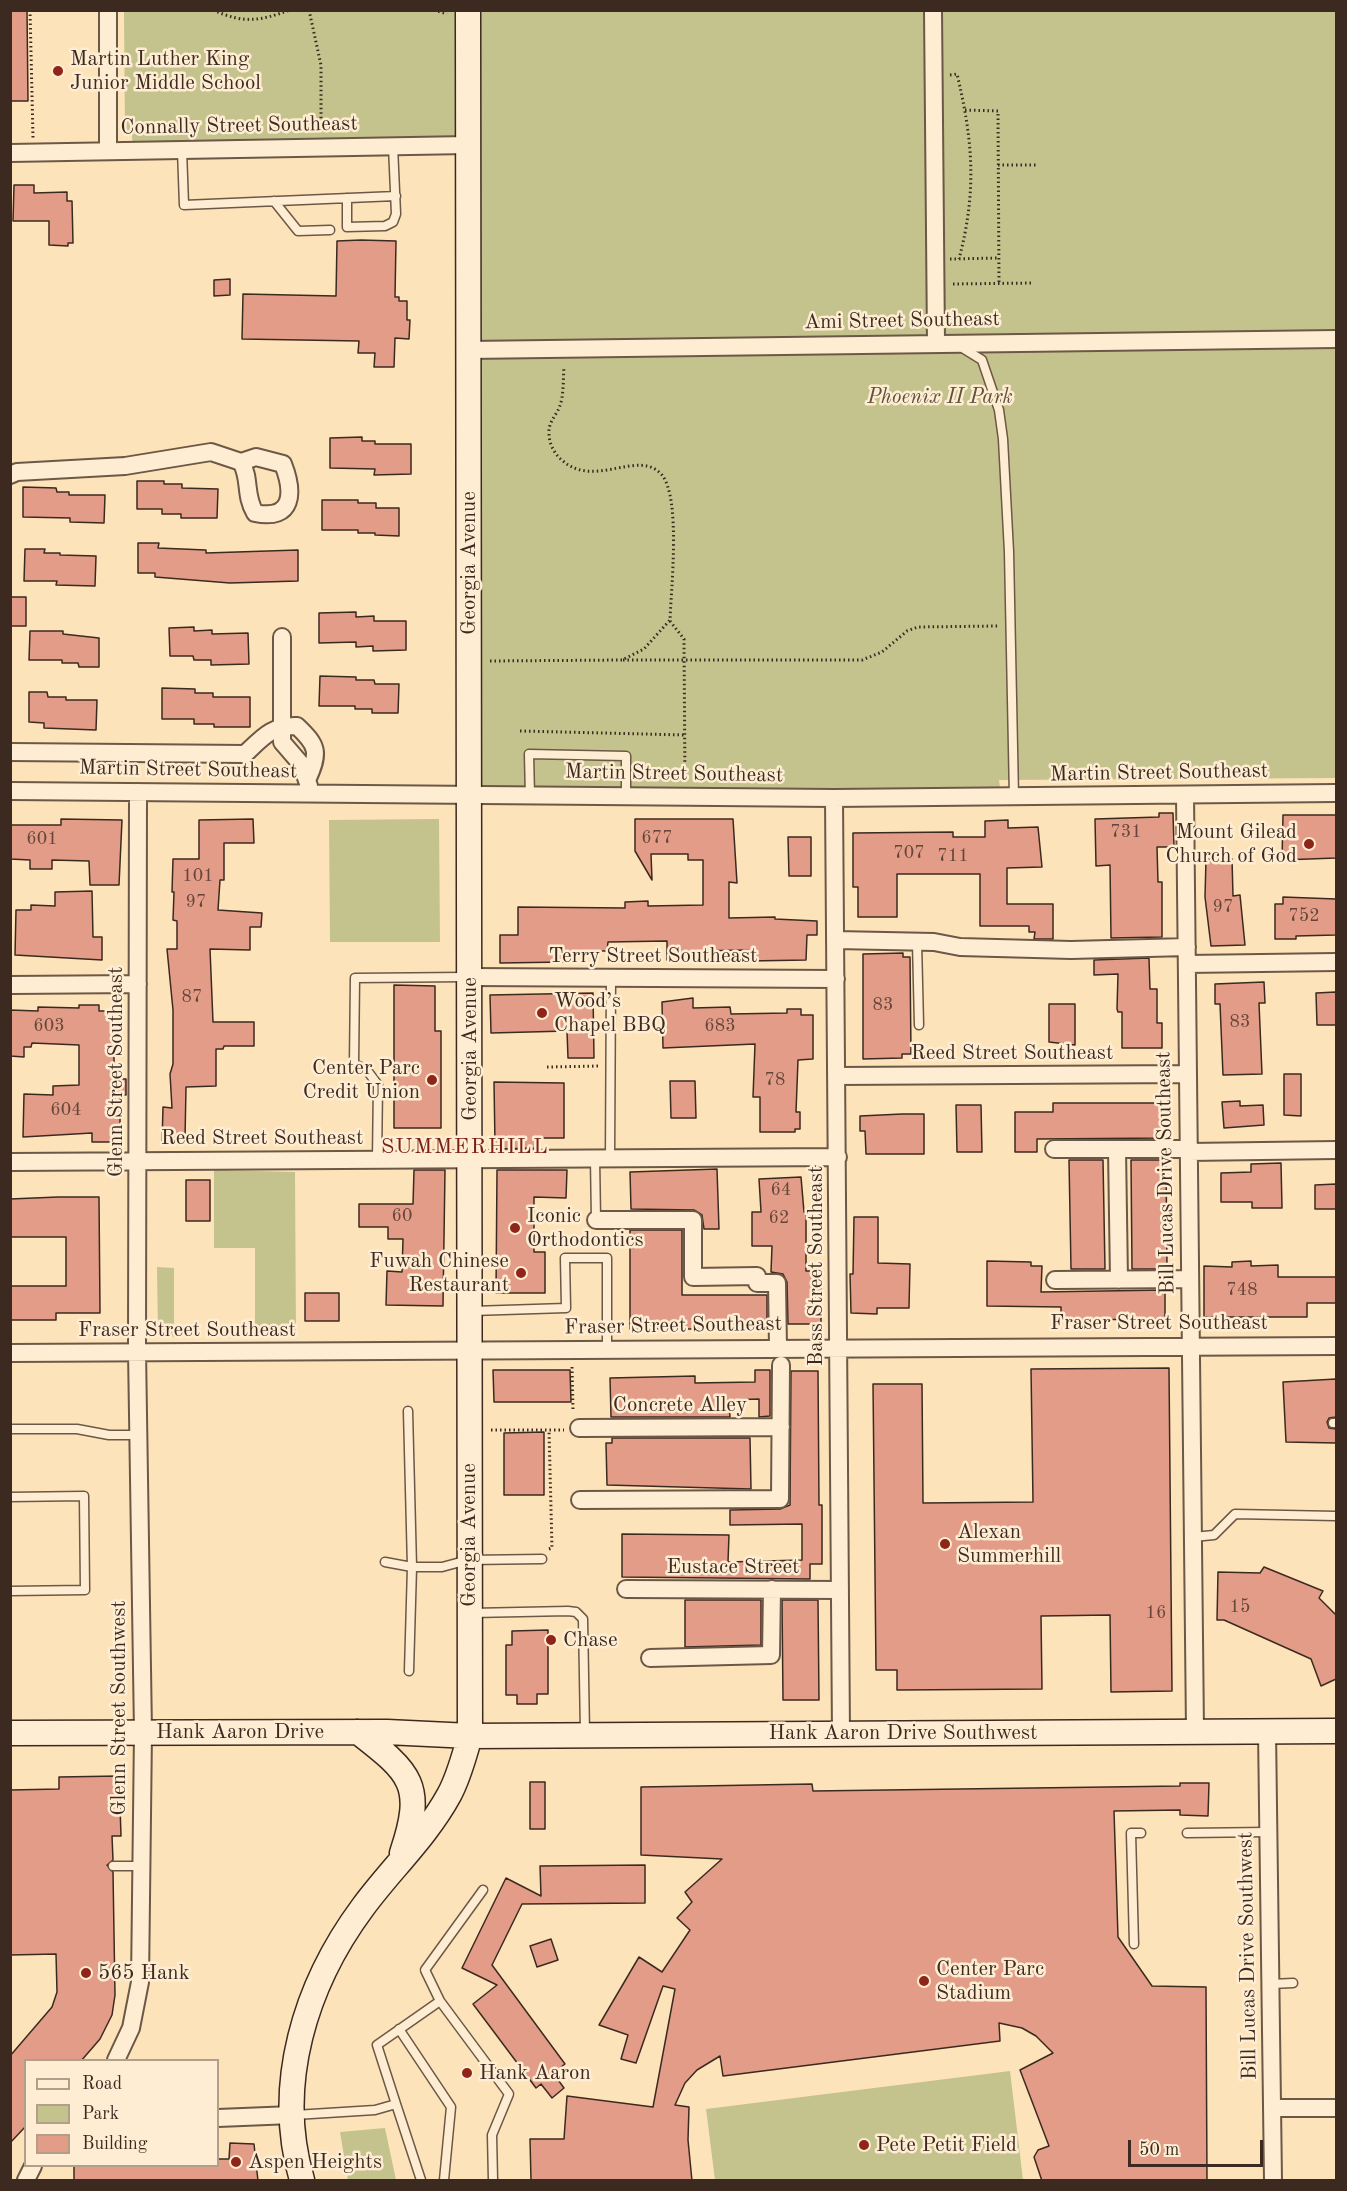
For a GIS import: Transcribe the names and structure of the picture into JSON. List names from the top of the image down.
{
  "streets": {
    "main road": ["Georgia Avenue", "Hank Aaron Drive", "Hank Aaron Drive Southwest"],
    "street": [
      "Connally Street Southeast",
      "Ami Street Southeast",
      "Martin Street Southeast",
      "Terry Street Southeast",
      "Reed Street Southeast",
      "Glenn Street Southeast",
      "Bill Lucas Drive Southeast",
      "Bass Street Southeast",
      "Fraser Street Southeast",
      "Concrete Alley",
      "Eustace Street",
      "Glenn Street Southwest",
      "Bill Lucas Drive Southwest"
    ]
  },
  "crossings": [
    ["Connally Street Southeast", "Georgia Avenue"],
    ["Ami Street Southeast", "Georgia Avenue"],
    ["Georgia Avenue", "Martin Street Southeast"],
    ["Georgia Avenue", "Terry Street Southeast"],
    ["Georgia Avenue", "Reed Street Southeast"],
    ["Georgia Avenue", "Fraser Street Southeast"],
    ["Georgia Avenue", "Hank Aaron Drive"],
    ["Georgia Avenue", "Hank Aaron Drive Southwest"],
    ["Martin Street Southeast", "Glenn Street Southeast"],
    ["Martin Street Southeast", "Bill Lucas Drive Southeast"],
    ["Martin Street Southeast", "Bass Street Southeast"],
    ["Terry Street Southeast", "Bass Street Southeast"],
    ["Reed Street Southeast", "Glenn Street Southeast"],
    ["Reed Street Southeast", "Bill Lucas Drive Southeast"],
    ["Reed Street Southeast", "Bass Street Southeast"],
    ["Glenn Street Southeast", "Fraser Street Southeast"],
    ["Glenn Street Southeast", "Glenn Street Southwest"],
    ["Bill Lucas Drive Southeast", "Fraser Street Southeast"],
    ["Bill Lucas Drive Southeast", "Hank Aaron Drive Southwest"],
    ["Bass Street Southeast", "Fraser Street Southeast"],
    ["Bass Street Southeast", "Eustace Street"],
    ["Bass Street Southeast", "Hank Aaron Drive Southwest"],
    ["Fraser Street Southeast", "Glenn Street Southwest"],
    ["Glenn Street Southwest", "Hank Aaron Drive"],
    ["Hank Aaron Drive", "Hank Aaron Drive Southwest"],
    ["Hank Aaron Drive Southwest", "Bill Lucas Drive Southwest"]
  ],
  "districts": ["SUMMERHILL"],
  "parks": ["Phoenix II Park"],
  "places": [
    "Martin Luther King Junior Middle School",
    "Mount Gilead Church of God",
    "Wood’s Chapel BBQ",
    "Center Parc Credit Union",
    "Iconic Orthodontics",
    "Fuwah Chinese Restaurant",
    "Alexan Summerhill",
    "Chase",
    "565 Hank",
    "Center Parc Stadium",
    "Hank Aaron",
    "Pete Petit Field",
    "Aspen Heights"
  ],
  "house_numbers": [
    "731",
    "677",
    "601",
    "707",
    "711",
    "101",
    "97",
    "97",
    "752",
    "87",
    "83",
    "83",
    "603",
    "683",
    "78",
    "604",
    "64",
    "60",
    "62",
    "748",
    "15",
    "16"
  ],
  "legend": ["Road", "Park", "Building"],
  "scale_bar": "50 m"
}
